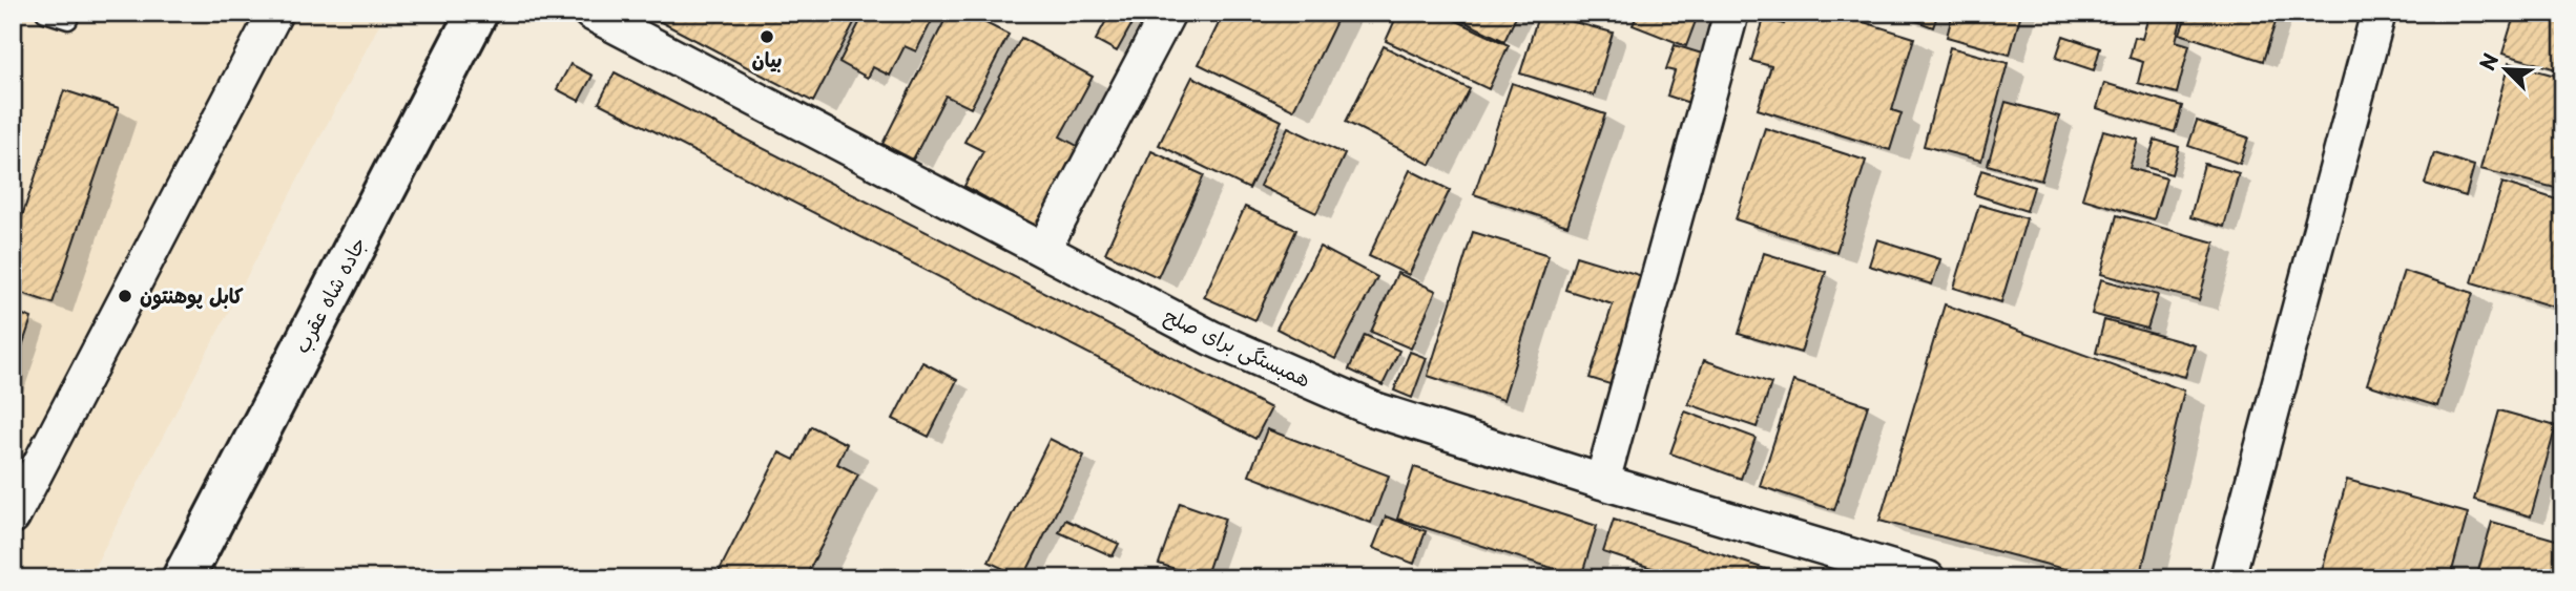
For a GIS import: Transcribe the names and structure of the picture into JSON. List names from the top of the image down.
{
  "streets": {
    "highway": ["جاده شاه عقرب"],
    "street": ["همبستگی برای صلح"]
  },
  "places": ["بیان", "کابل پوهنتون"],
  "north": "top left"
}
